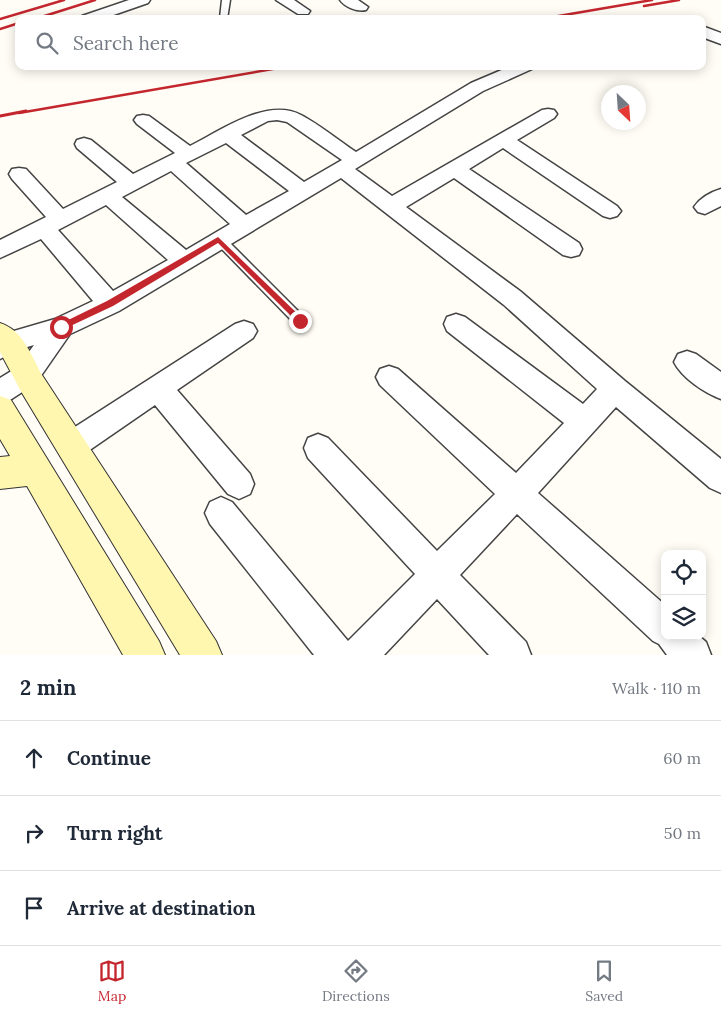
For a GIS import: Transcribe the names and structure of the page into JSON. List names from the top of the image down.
{
  "north": "bottom right",
  "page": {
    "search": "Search here",
    "heading": ["2 min", "Walk · 110 m"],
    "list": [
      ["Continue", "60 m"],
      ["Turn right", "50 m"],
      "Arrive at destination"
    ],
    "nav": ["Map", "Directions", "Saved"]
  }
}
